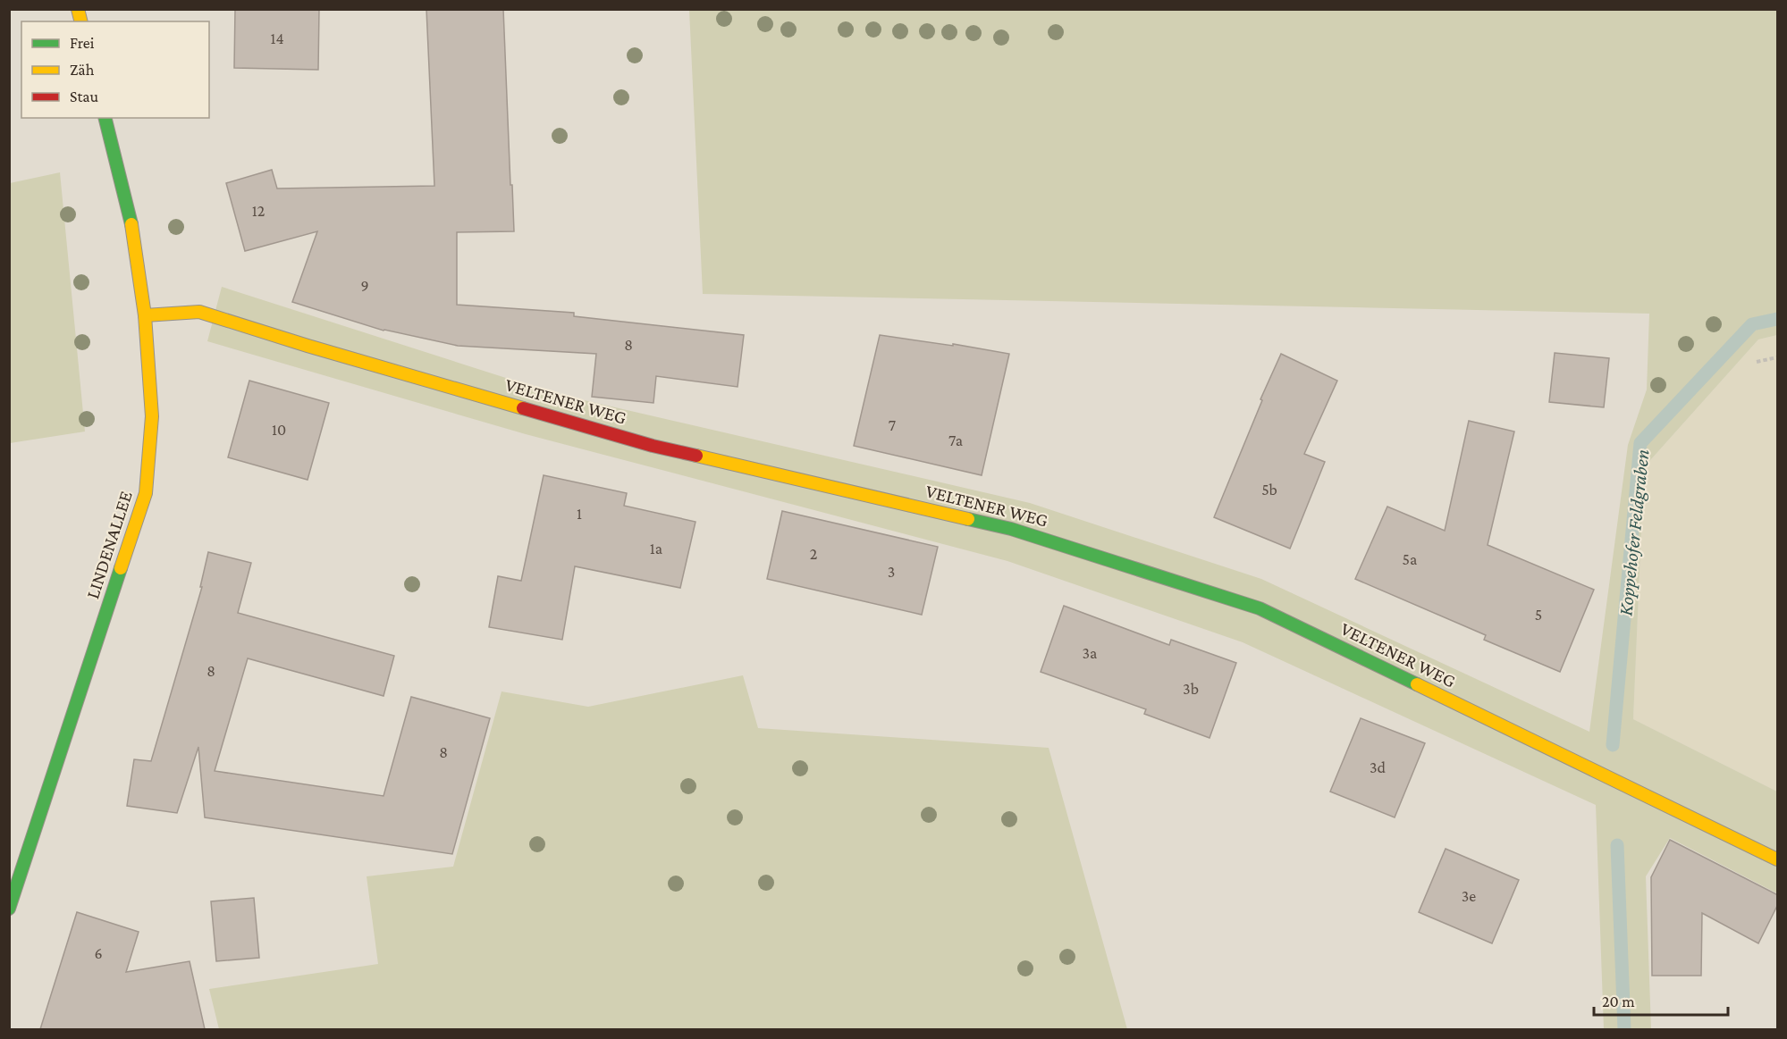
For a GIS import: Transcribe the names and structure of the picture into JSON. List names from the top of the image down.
{
  "streets": {
    "street": ["VELTENER WEG", "LINDENALLEE"]
  },
  "crossings": [
    ["VELTENER WEG", "LINDENALLEE"]
  ],
  "water": ["Koppehofer Feldgraben"],
  "house_numbers": [
    "14",
    "12",
    "9",
    "8",
    "7",
    "10",
    "7a",
    "5b",
    "1",
    "1a",
    "2",
    "5a",
    "3",
    "5",
    "3a",
    "8",
    "3b",
    "8",
    "3d",
    "3e",
    "6"
  ],
  "legend": ["Frei", "Zäh", "Stau"],
  "scale_bar": "20 m"
}
